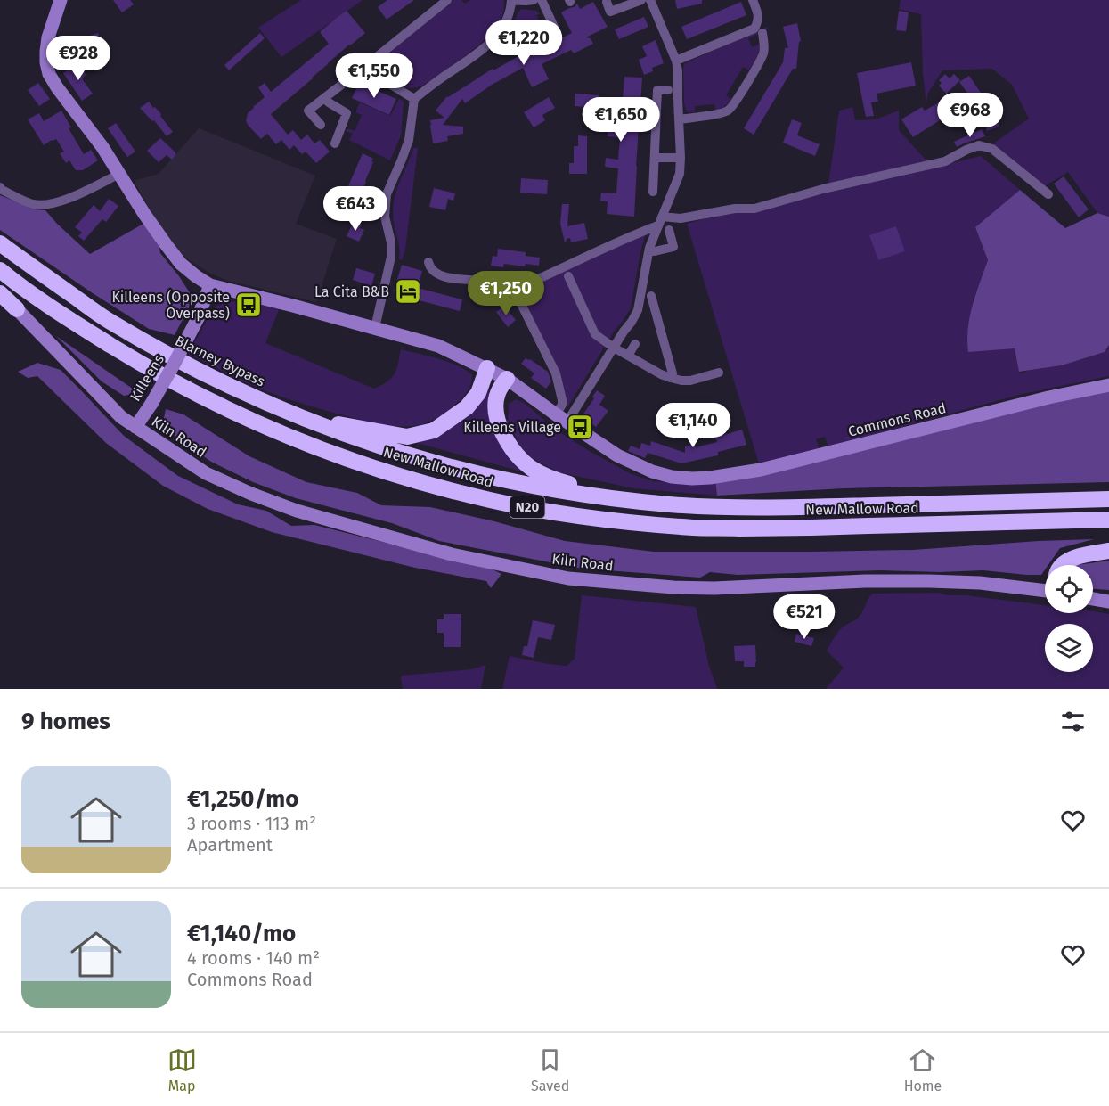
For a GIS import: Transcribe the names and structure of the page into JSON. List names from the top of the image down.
{
  "streets": {
    "highway": ["Blarney Bypass", "New Mallow Road", "N20"],
    "street": ["Killeens", "Commons Road", "Kiln Road"]
  },
  "crossings": [
    ["Blarney Bypass", "New Mallow Road"],
    ["Blarney Bypass", "N20"],
    ["Killeens", "Commons Road"],
    ["Killeens", "Kiln Road"],
    ["Commons Road", "N20"],
    ["New Mallow Road", "N20"]
  ],
  "places": {
    "hotel": ["La Cita B&B"],
    "bus stop": ["Killeens (Opposite Overpass)", "Killeens Village"]
  },
  "page": {
    "price": [
      "€1,220",
      "€928",
      "€1,550",
      "€968",
      "€1,650",
      "€643",
      "€1,250",
      "€1,140",
      "€521"
    ],
    "heading": "9 homes",
    "list": [
      {
        "name": "€1,250/mo",
        "note": "3 rooms · 113 m² · Apartment"
      },
      {
        "name": "€1,140/mo",
        "note": "4 rooms · 140 m² · Commons Road"
      }
    ],
    "tabs": ["Map", "Saved", "Home"]
  }
}
